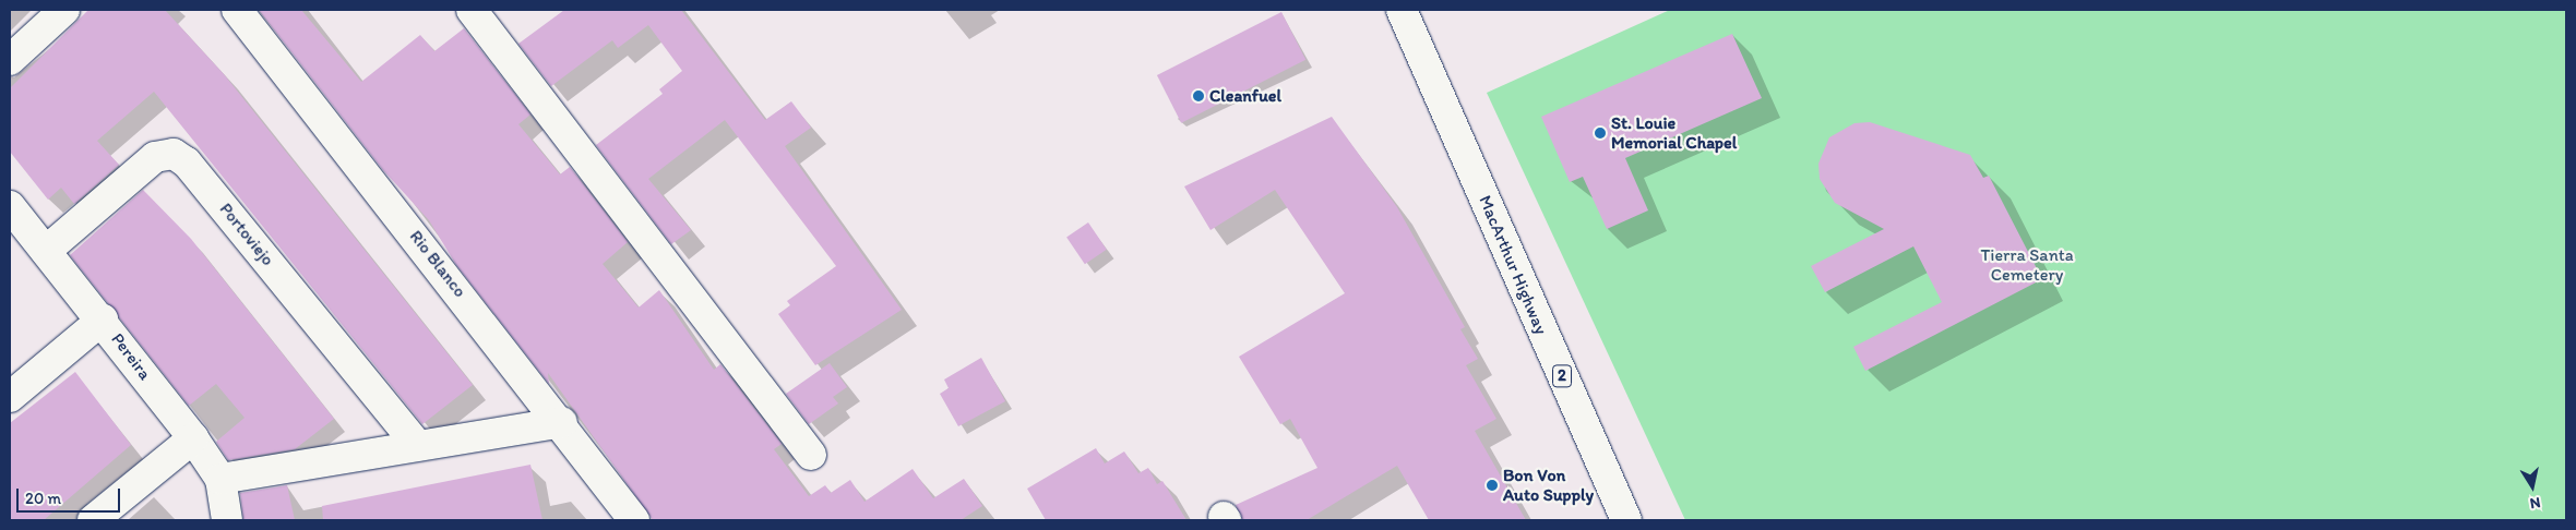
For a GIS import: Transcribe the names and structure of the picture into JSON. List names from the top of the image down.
{
  "streets": {
    "main road": [
      "Portoviejo",
      "Rio Blanco",
      "MacArthur Highway",
      "Pereira",
      "2"
    ]
  },
  "crossings": [
    ["Portoviejo", "Pereira"]
  ],
  "parks": ["Tierra Santa Cemetery"],
  "places": ["Cleanfuel", "St. Louie Memorial Chapel", "Bon Von Auto Supply"],
  "scale_bar": "20 m",
  "north": "bottom"
}
